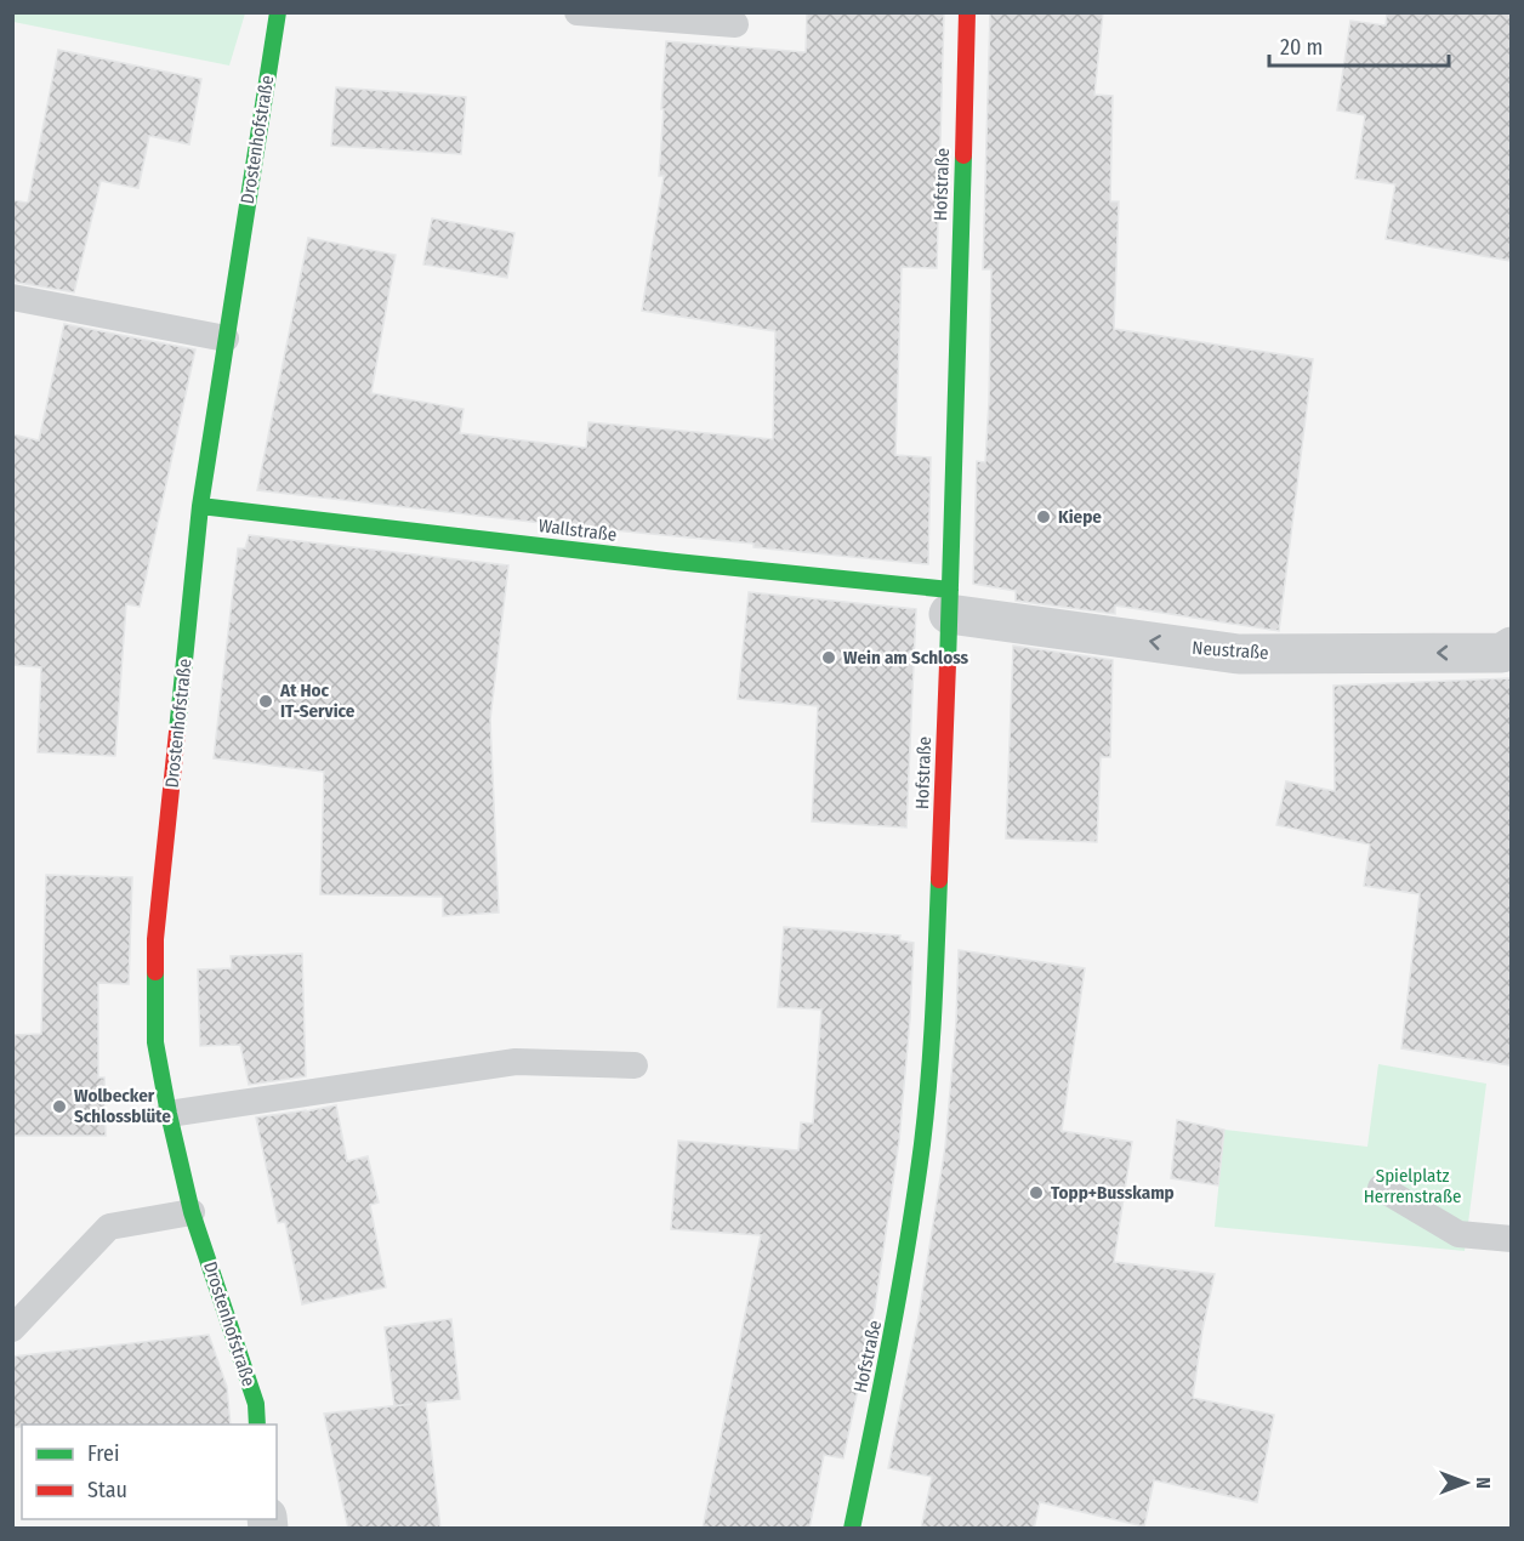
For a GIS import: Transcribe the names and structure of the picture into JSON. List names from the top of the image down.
{
  "streets": {
    "street": [
      "Drostenhofstraße",
      "Hofstraße",
      "Wallstraße",
      "Neustraße"
    ]
  },
  "crossings": [
    ["Drostenhofstraße", "Wallstraße"],
    ["Hofstraße", "Wallstraße"],
    ["Hofstraße", "Neustraße"],
    ["Wallstraße", "Neustraße"]
  ],
  "one_way": ["Neustraße"],
  "parks": ["Spielplatz Herrenstraße"],
  "places": [
    "Kiepe",
    "Wein am Schloss",
    "At Hoc IT-Service",
    "Wolbecker Schlossblüte",
    "Topp+Busskamp"
  ],
  "legend": ["Frei", "Stau"],
  "scale_bar": "20 m",
  "north": "right"
}
